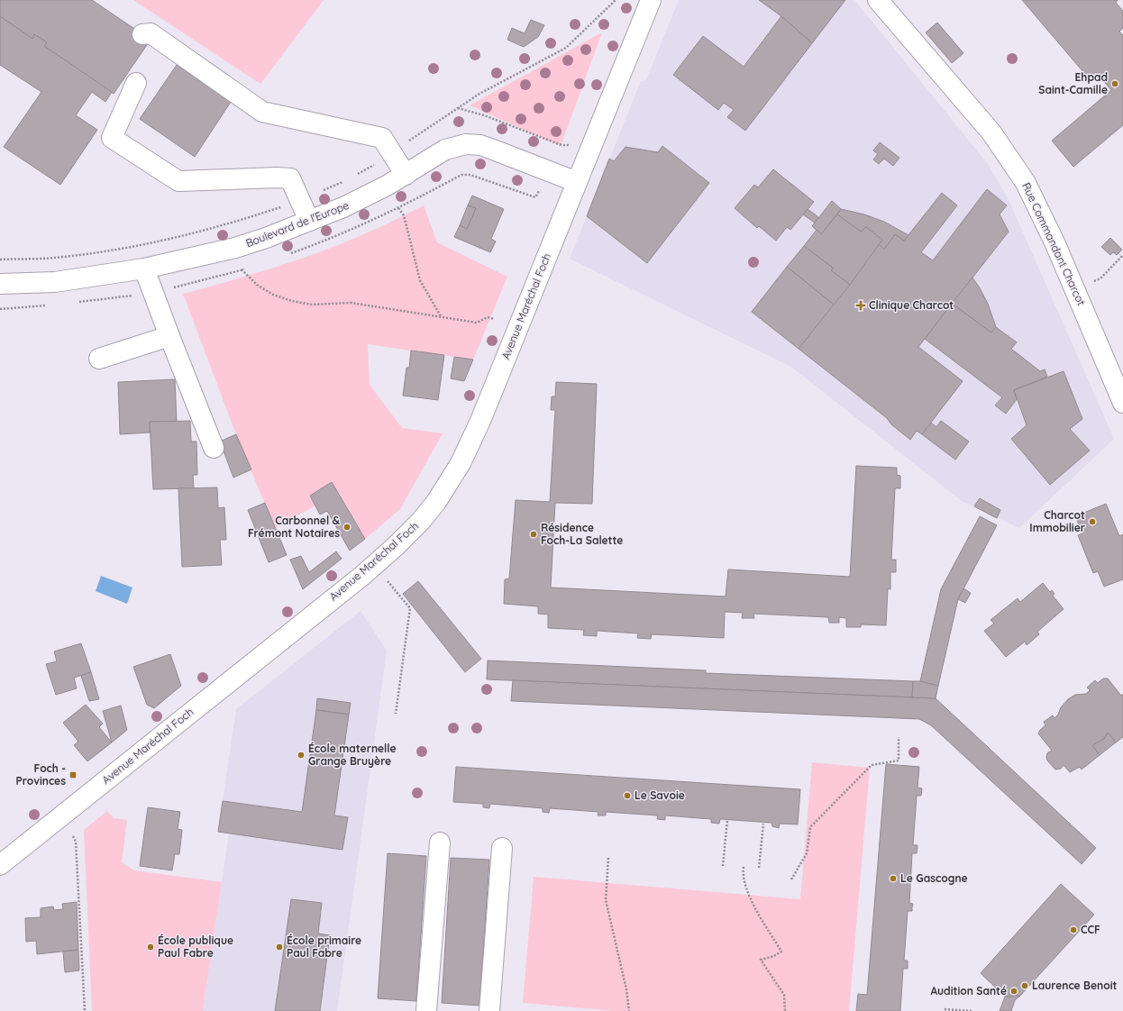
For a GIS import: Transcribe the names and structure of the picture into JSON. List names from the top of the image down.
{
  "streets": {
    "main road": ["Boulevard de l'Europe", "Rue Commandant Charcot", "Avenue Maréchal Foch"]
  },
  "crossings": [
    ["Boulevard de l'Europe", "Avenue Maréchal Foch"]
  ],
  "places": {
    "other": [
      "Ehpad Saint-Camille",
      "Charcot Immobilier",
      "Carbonnel & Frémont Notaires",
      "Résidence Foch-La Salette",
      "École maternelle Grange Bruyère",
      "Le Savoie",
      "Le Gascogne",
      "CCF",
      "École publique Paul Fabre",
      "École primaire Paul Fabre",
      "Laurence Benoit",
      "Audition Santé"
    ],
    "health": ["Clinique Charcot"],
    "transit": ["Foch - Provinces"]
  }
}
